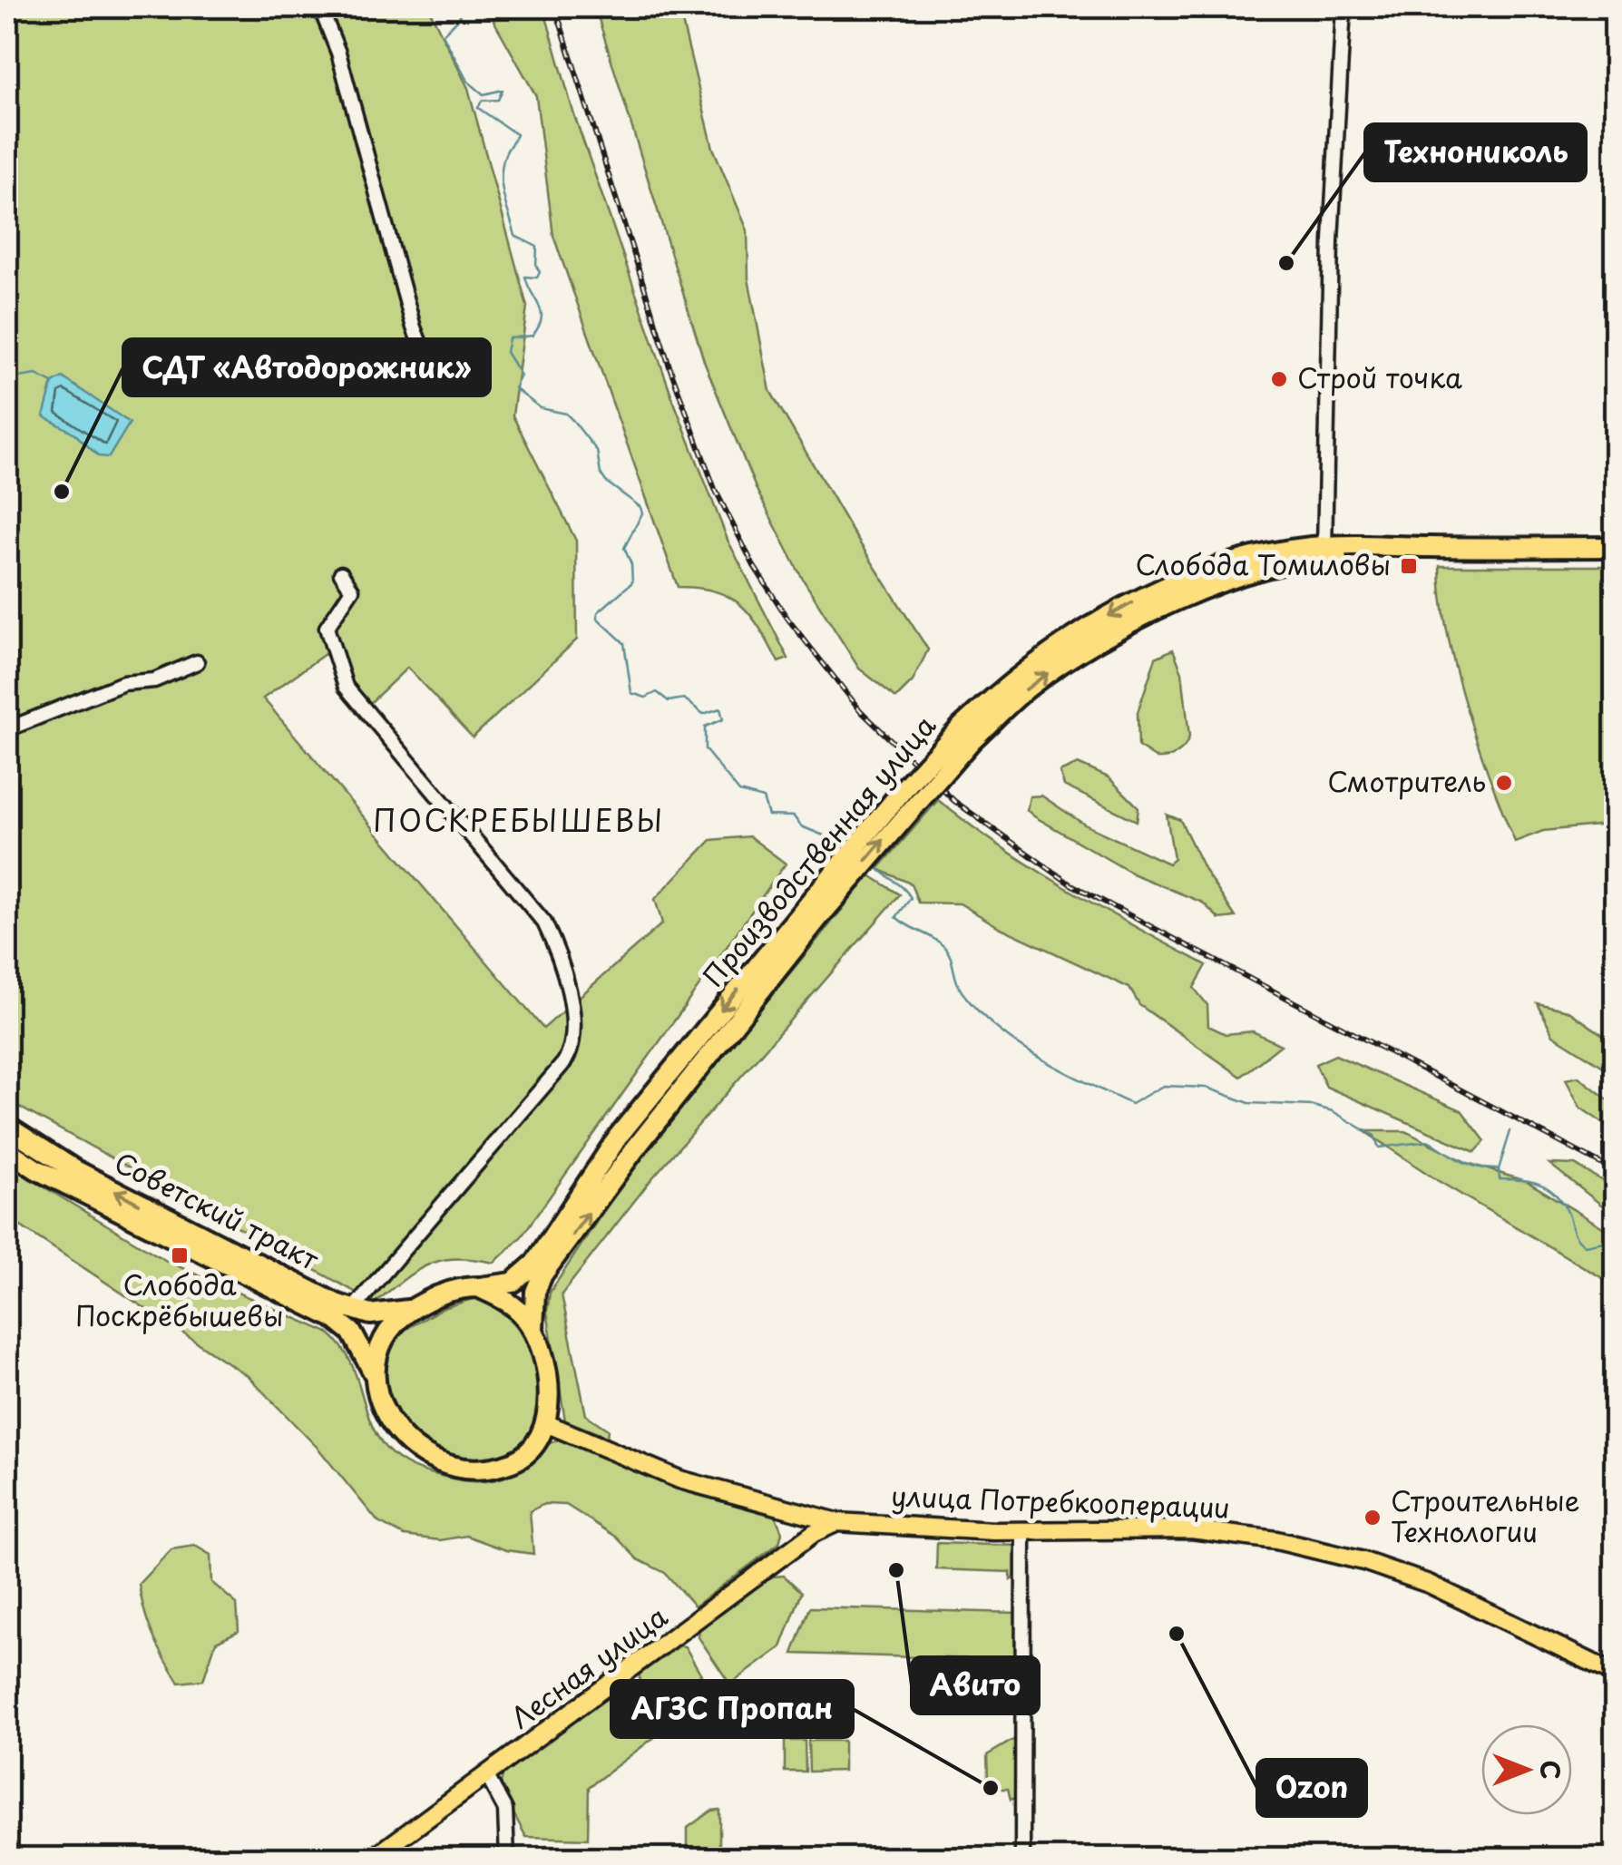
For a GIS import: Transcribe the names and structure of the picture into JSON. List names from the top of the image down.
{
  "streets": {
    "highway": ["Производственная улица", "Советский тракт"],
    "main road": ["улица Потребкооперации", "Лесная улица"]
  },
  "crossings": [
    ["Производственная улица", "Советский тракт"],
    ["Производственная улица", "улица Потребкооперации"],
    ["Советский тракт", "улица Потребкооперации"],
    ["улица Потребкооперации", "Лесная улица"]
  ],
  "districts": ["ПОСКРЕБЫШЕВЫ"],
  "places": {
    "other": [
      "Технониколь",
      "Строй точка",
      "СДТ «Автодорожник»",
      "Смотритель",
      "Строительные Технологии",
      "Авито",
      "Ozon",
      "АГЗС Пропан"
    ],
    "transit": ["Слобода Томиловы", "Слобода Поскрёбышевы"]
  },
  "north": "right"
}
